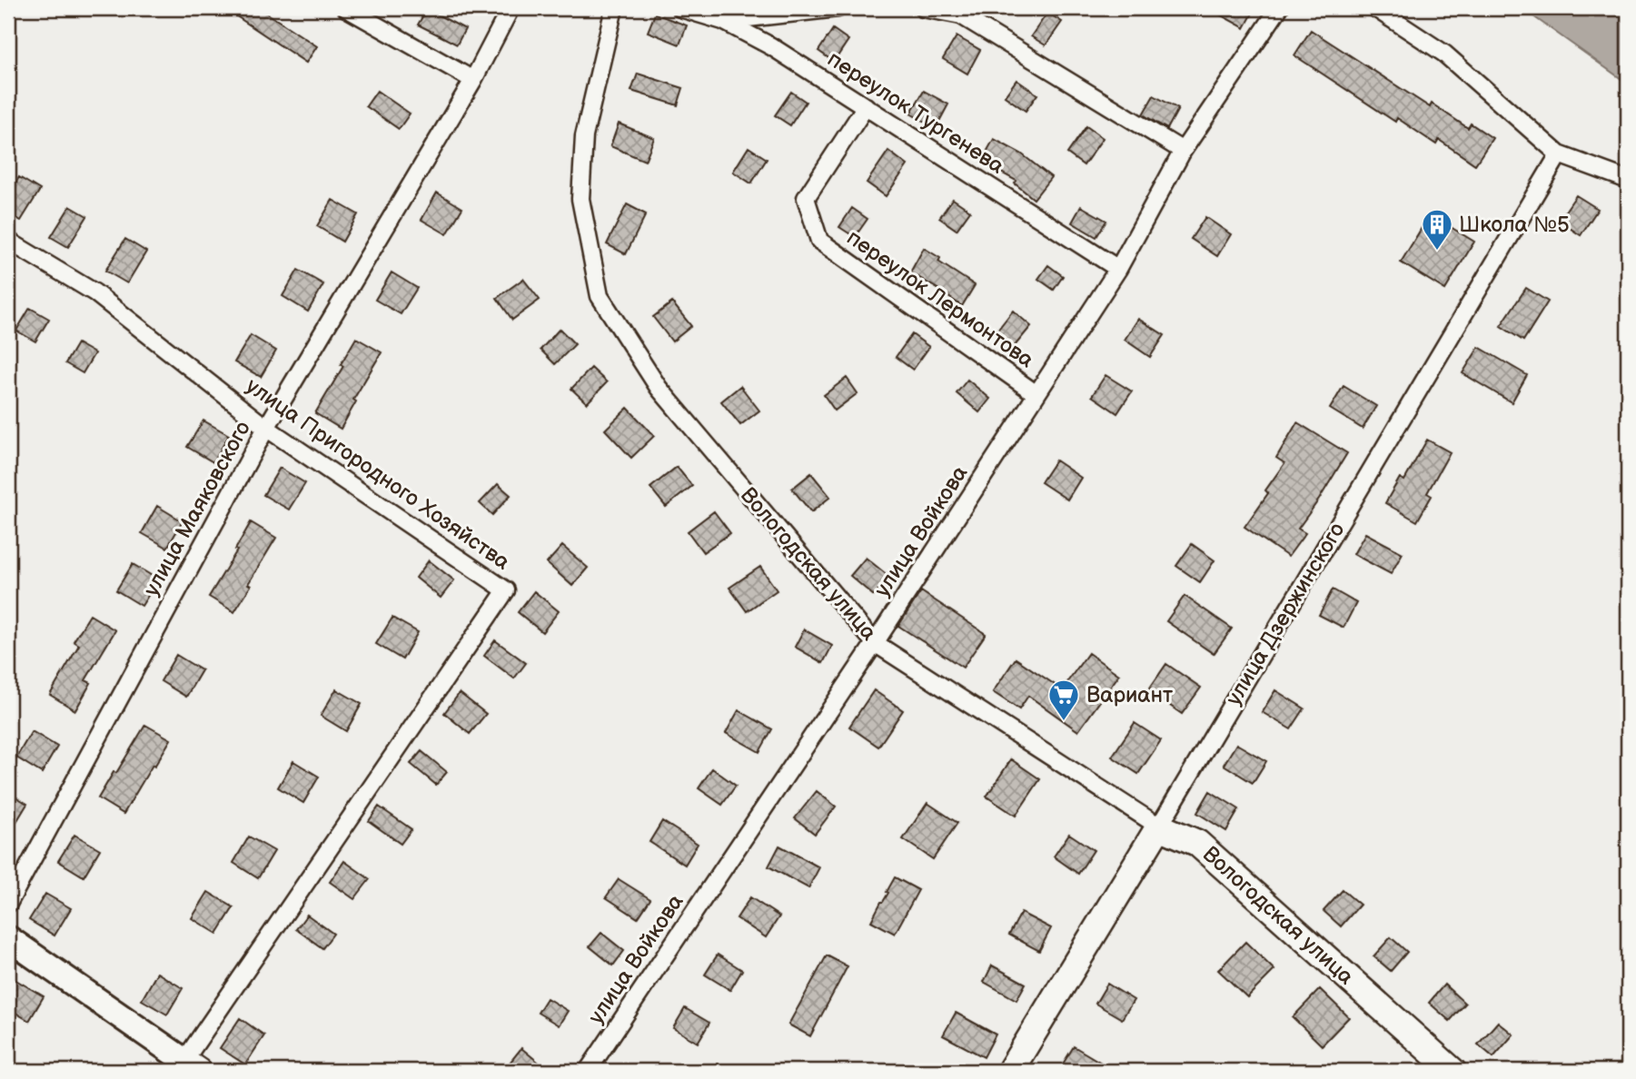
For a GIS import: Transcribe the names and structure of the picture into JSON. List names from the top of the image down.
{
  "streets": {
    "main road": ["Вологодская улица", "улица Дзержинского"],
    "street": [
      "переулок Тургенева",
      "переулок Лермонтова",
      "улица Пригородного Хозяйства",
      "улица Маяковского",
      "улица Войкова"
    ]
  },
  "crossings": [
    ["переулок Тургенева", "переулок Лермонтова"],
    ["переулок Тургенева", "улица Войкова"],
    ["переулок Лермонтова", "улица Войкова"],
    ["улица Пригородного Хозяйства", "улица Маяковского"],
    ["улица Войкова", "Вологодская улица"],
    ["Вологодская улица", "улица Дзержинского"]
  ],
  "places": {
    "building": ["Школа №5"],
    "supermarket": ["Вариант"]
  }
}
